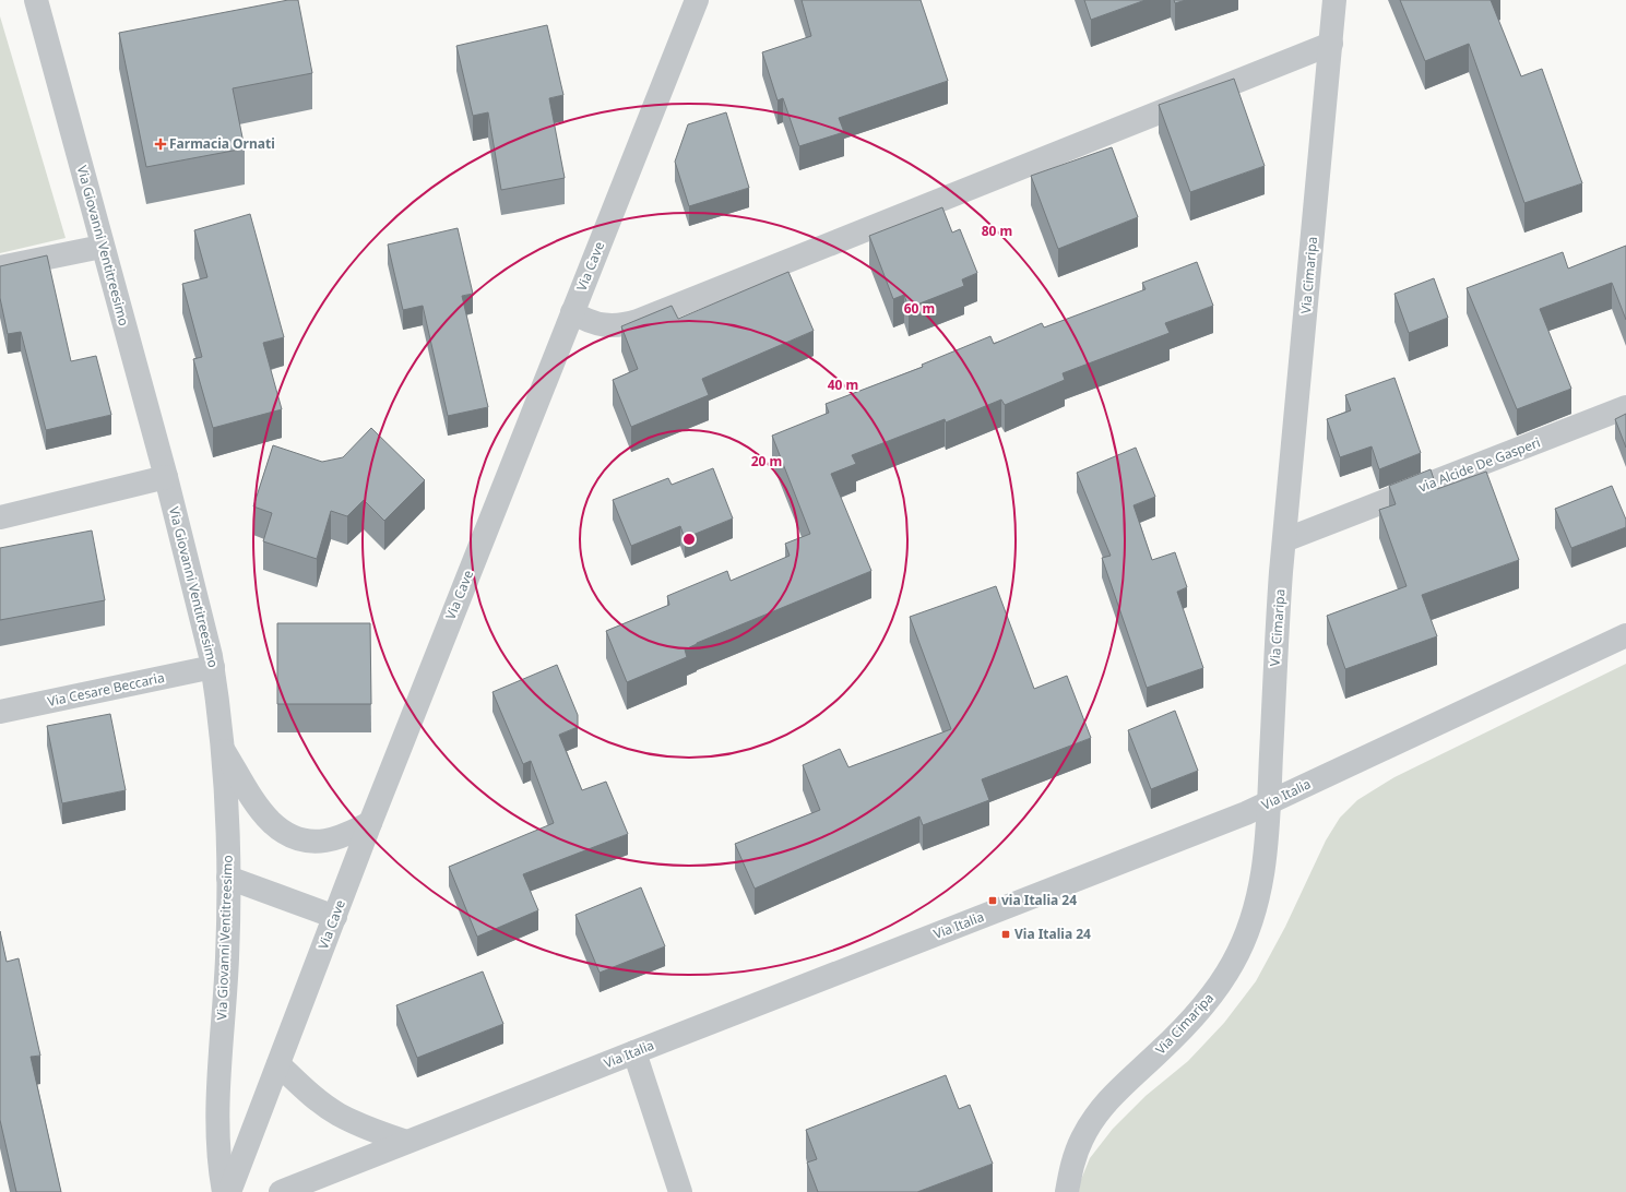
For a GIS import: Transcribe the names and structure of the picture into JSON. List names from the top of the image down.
{
  "streets": {
    "street": [
      "Via Giovanni Ventitreesimo",
      "Via Cave",
      "Via Cimaripa",
      "via Alcide De Gasperi",
      "Via Cesare Beccaria",
      "Via Italia"
    ]
  },
  "crossings": [
    ["Via Giovanni Ventitreesimo", "Via Cesare Beccaria"],
    ["Via Cimaripa", "via Alcide De Gasperi"],
    ["Via Cimaripa", "Via Italia"]
  ],
  "places": {
    "health": ["Farmacia Ornati"],
    "transit": ["via Italia 24", "Via Italia 24"]
  },
  "rings": [
    "80 m",
    "60 m",
    "40 m",
    "20 m"
  ]
}
